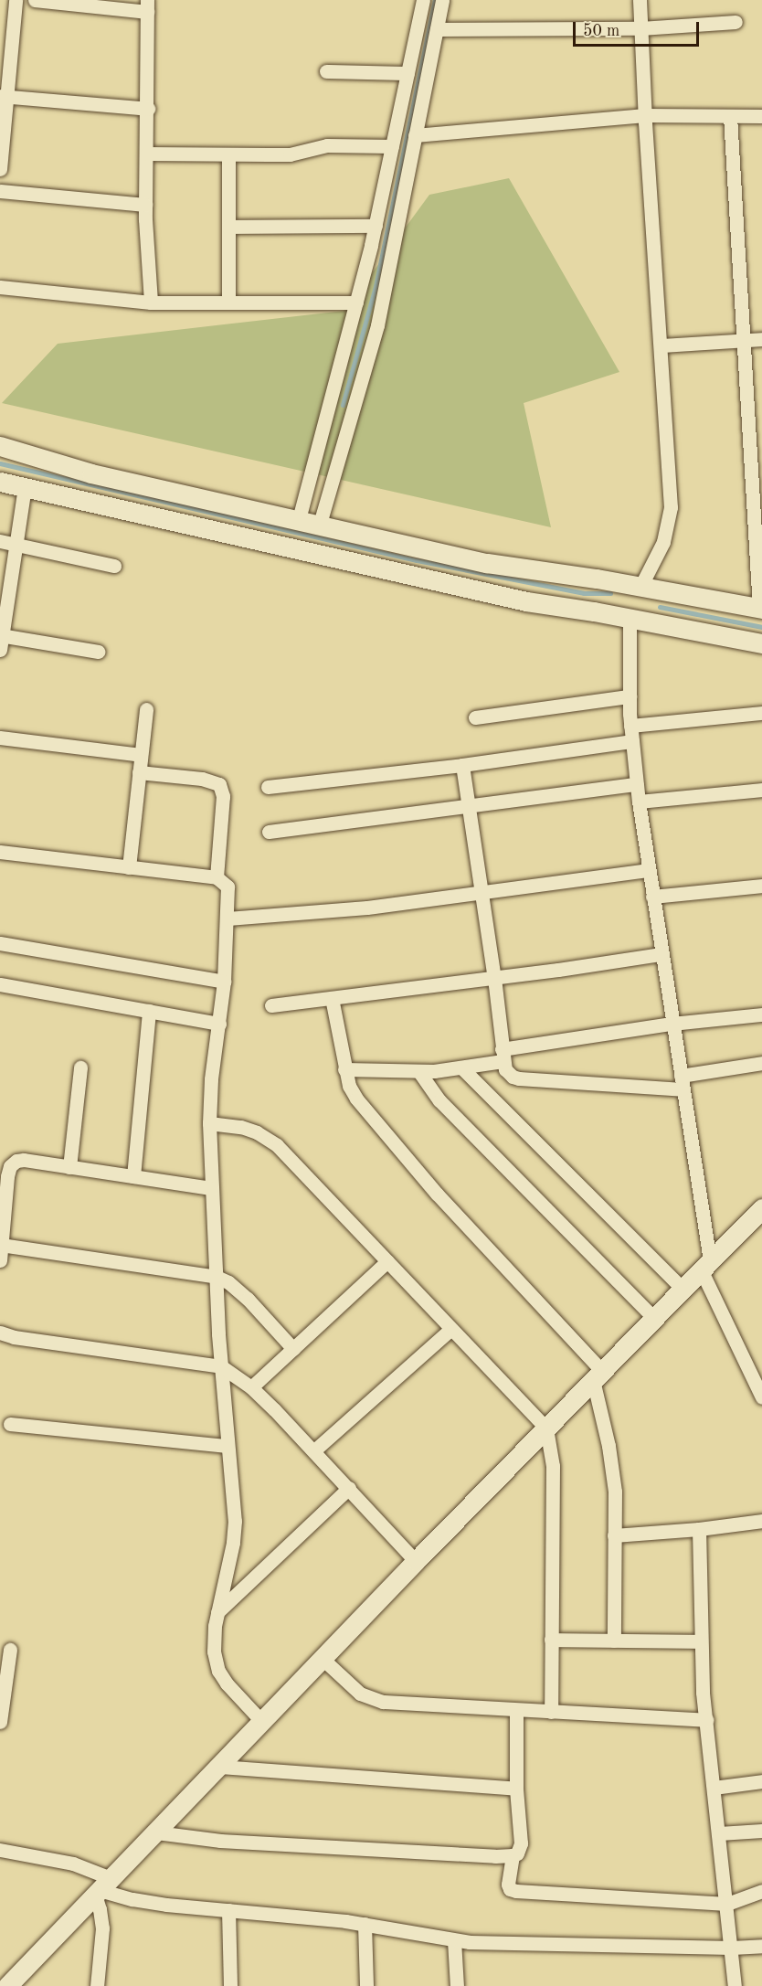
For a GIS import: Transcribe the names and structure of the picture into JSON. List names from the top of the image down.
{
  "scale_bar": "50 m"
}
